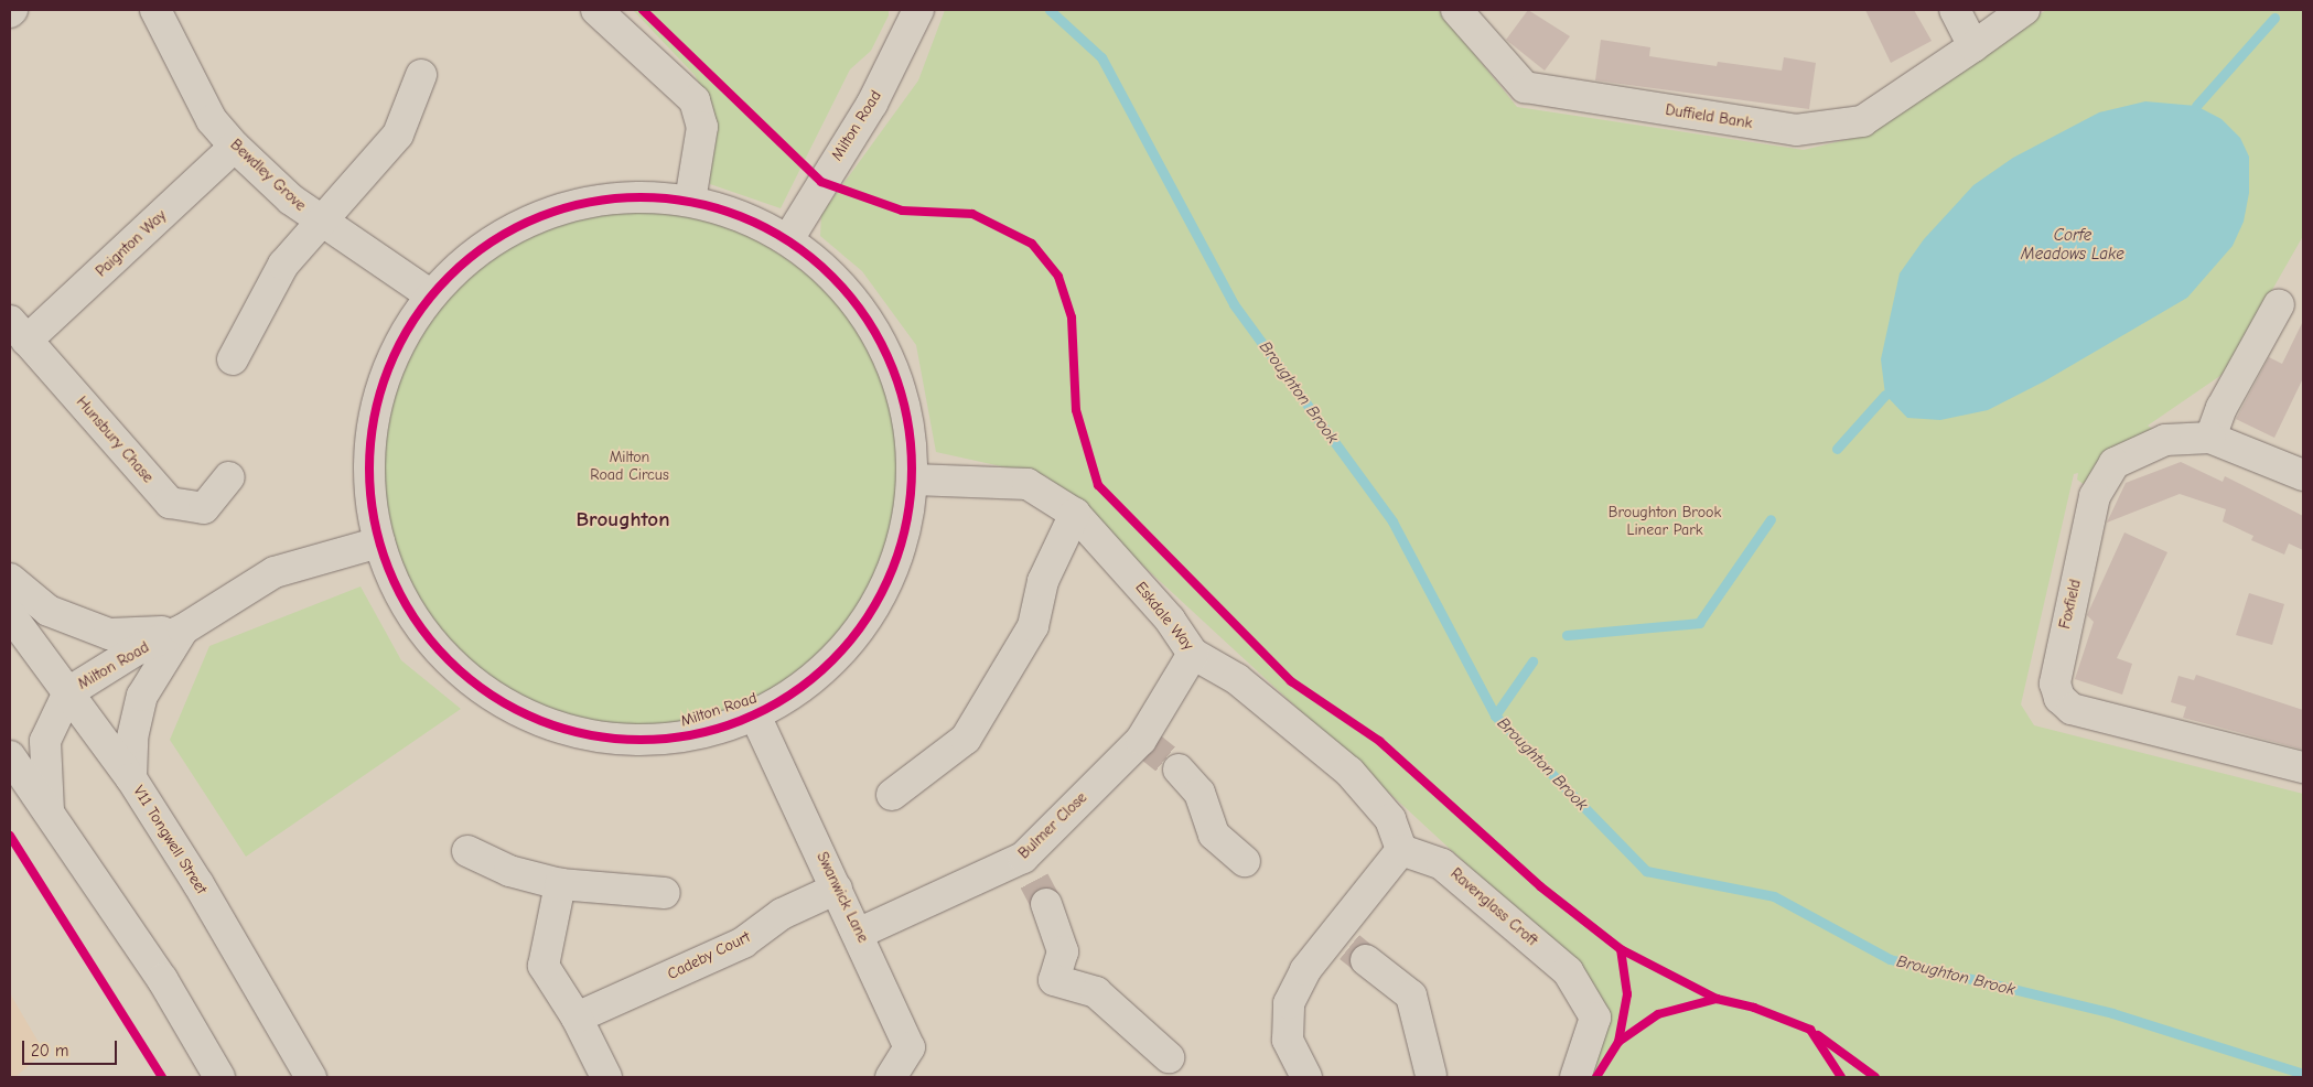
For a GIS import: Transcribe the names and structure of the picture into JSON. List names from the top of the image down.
{
  "streets": {
    "main road": [
      "Duffield Bank",
      "Milton Road",
      "Bewdley Grove",
      "Paignton Way",
      "Hunsbury Chase",
      "Foxfield",
      "Eskdale Way",
      "Bulmer Close",
      "V11 Tongwell Street",
      "Swanwick Lane",
      "Ravenglass Croft",
      "Cadeby Court"
    ]
  },
  "crossings": [
    ["Milton Road", "Bewdley Grove"],
    ["Milton Road", "Eskdale Way"],
    ["Milton Road", "V11 Tongwell Street"],
    ["Milton Road", "Swanwick Lane"],
    ["Bewdley Grove", "Paignton Way"],
    ["Paignton Way", "Hunsbury Chase"],
    ["Eskdale Way", "Bulmer Close"],
    ["Eskdale Way", "Ravenglass Croft"],
    ["Bulmer Close", "Swanwick Lane"],
    ["Swanwick Lane", "Cadeby Court"]
  ],
  "districts": ["Broughton"],
  "water": ["Corfe Meadows Lake", "Broughton Brook"],
  "parks": ["Milton Road Circus", "Broughton Brook Linear Park"],
  "scale_bar": "20 m"
}
